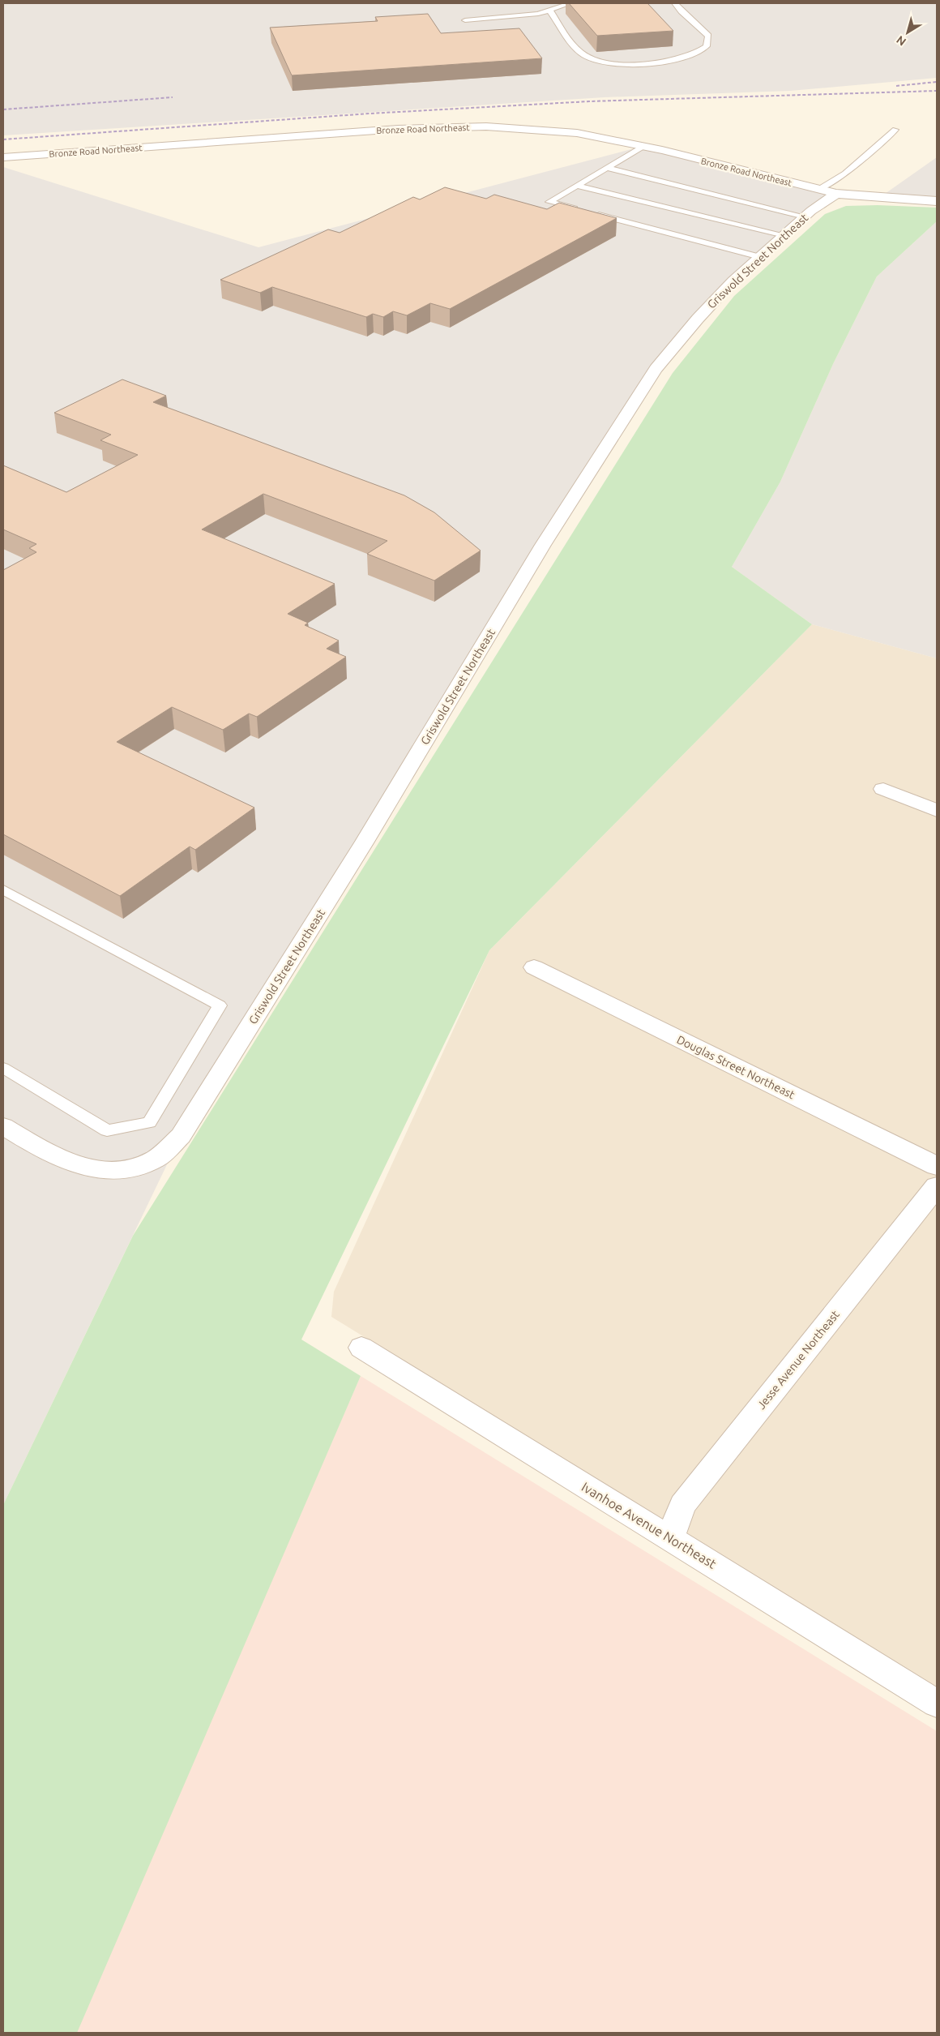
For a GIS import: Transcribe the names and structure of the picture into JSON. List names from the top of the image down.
{
  "streets": {
    "street": [
      "Bronze Road Northeast",
      "Griswold Street Northeast",
      "Douglas Street Northeast",
      "Jesse Avenue Northeast",
      "Ivanhoe Avenue Northeast"
    ]
  },
  "crossings": [
    ["Bronze Road Northeast", "Griswold Street Northeast"],
    ["Jesse Avenue Northeast", "Ivanhoe Avenue Northeast"]
  ],
  "north": "bottom left"
}
